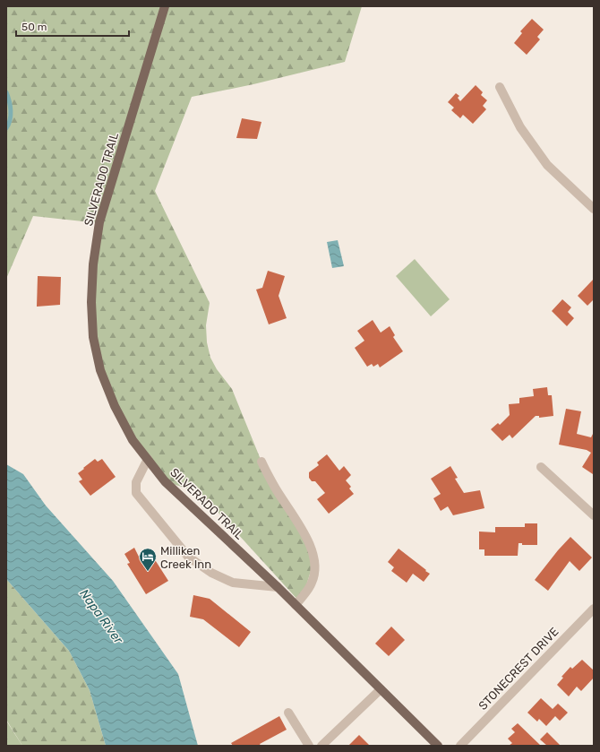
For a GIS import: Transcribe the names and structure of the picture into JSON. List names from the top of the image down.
{
  "streets": {
    "main road": ["SILVERADO TRAIL"],
    "street": ["STONECREST DRIVE"]
  },
  "water": ["Napa River"],
  "places": {
    "hotel": ["Milliken Creek Inn"]
  },
  "scale_bar": "50 m"
}
